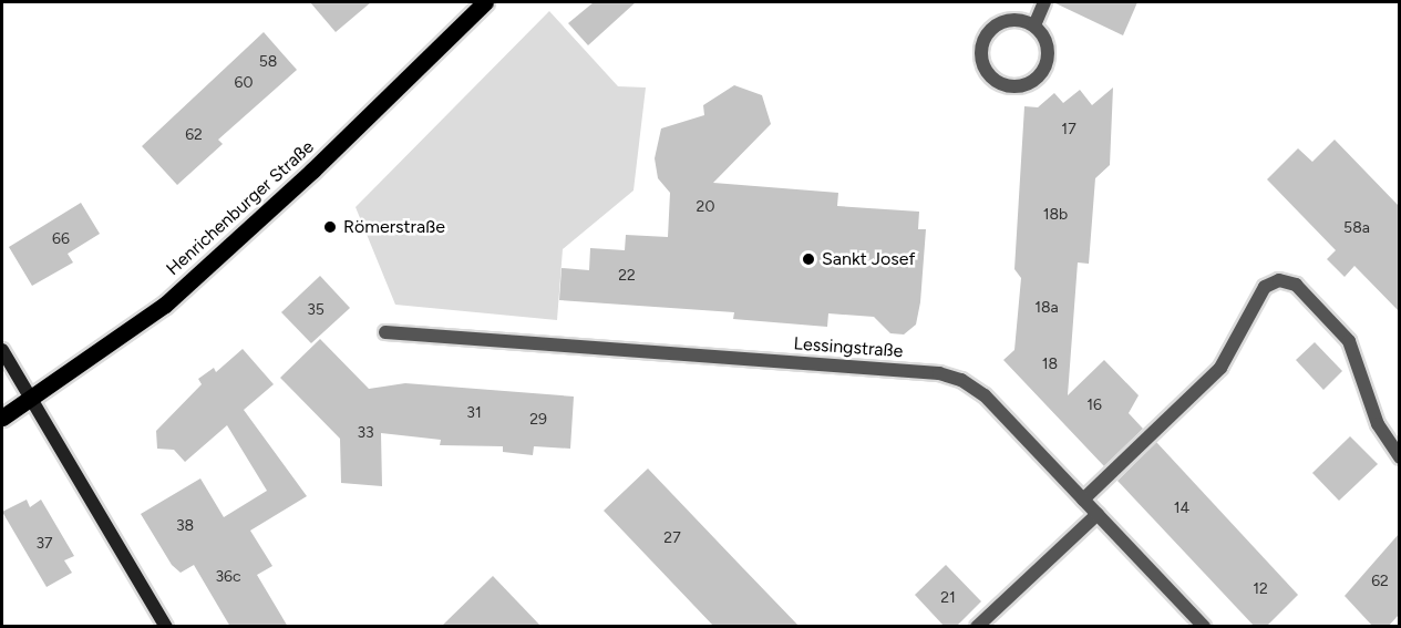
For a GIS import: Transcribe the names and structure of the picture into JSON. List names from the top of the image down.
{
  "streets": {
    "main road": ["Henrichenburger Straße"],
    "street": ["Lessingstraße"]
  },
  "places": ["Römerstraße", "Sankt Josef"],
  "house_numbers": [
    "58",
    "60",
    "17",
    "62",
    "20",
    "18b",
    "58a",
    "66",
    "22",
    "18a",
    "35",
    "18",
    "16",
    "31",
    "29",
    "33",
    "14",
    "38",
    "27",
    "37",
    "36c",
    "62",
    "12",
    "21"
  ]
}
